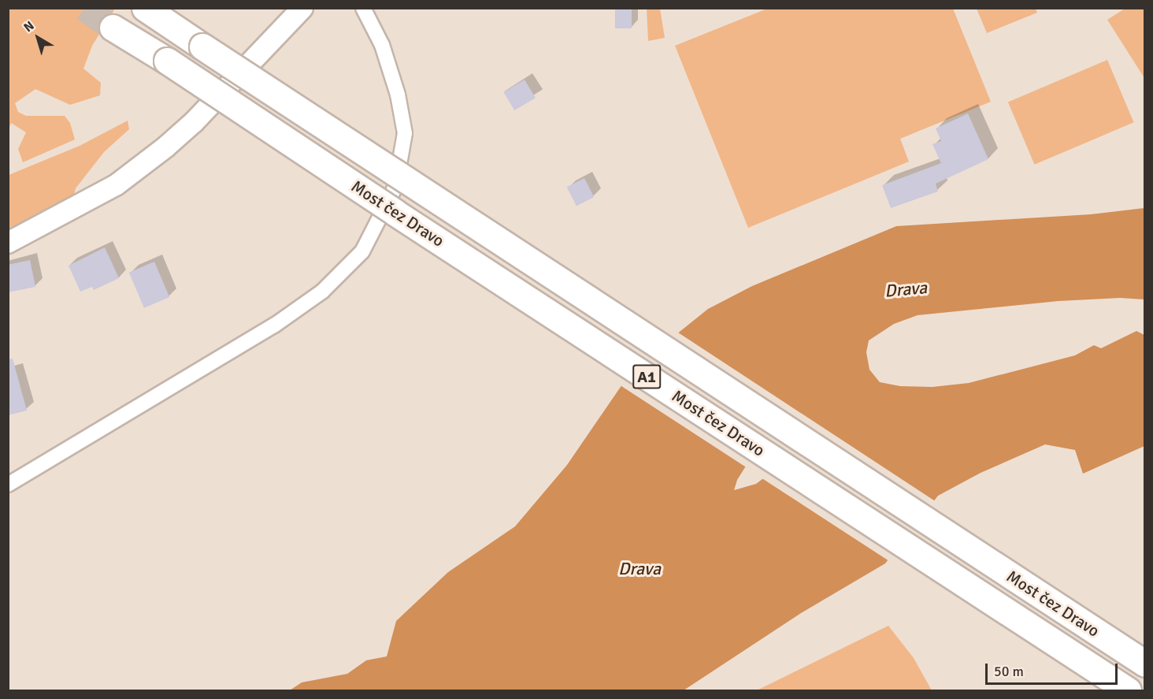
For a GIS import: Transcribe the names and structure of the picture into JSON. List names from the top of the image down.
{
  "streets": {
    "highway": ["Most čez Dravo", "A1"]
  },
  "water": ["Drava"],
  "scale_bar": "50 m",
  "north": "top left"
}
